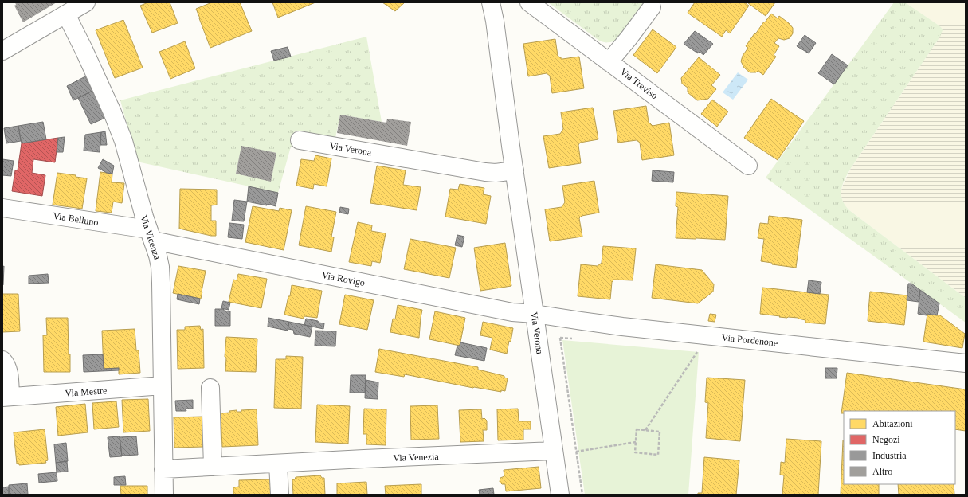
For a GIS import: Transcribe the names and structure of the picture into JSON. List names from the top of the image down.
{
  "streets": {
    "street": [
      "Via Treviso",
      "Via Verona",
      "Via Belluno",
      "Via Vicenza",
      "Via Rovigo",
      "Via Pordenone",
      "Via Mestre",
      "Via Venezia"
    ]
  },
  "crossings": [
    ["Via Verona", "Via Rovigo"],
    ["Via Verona", "Via Pordenone"],
    ["Via Verona", "Via Venezia"],
    ["Via Belluno", "Via Vicenza"],
    ["Via Belluno", "Via Rovigo"],
    ["Via Vicenza", "Via Rovigo"],
    ["Via Vicenza", "Via Mestre"],
    ["Via Vicenza", "Via Venezia"],
    ["Via Rovigo", "Via Pordenone"]
  ],
  "legend": [
    "Abitazioni",
    "Negozi",
    "Industria",
    "Altro"
  ]
}
